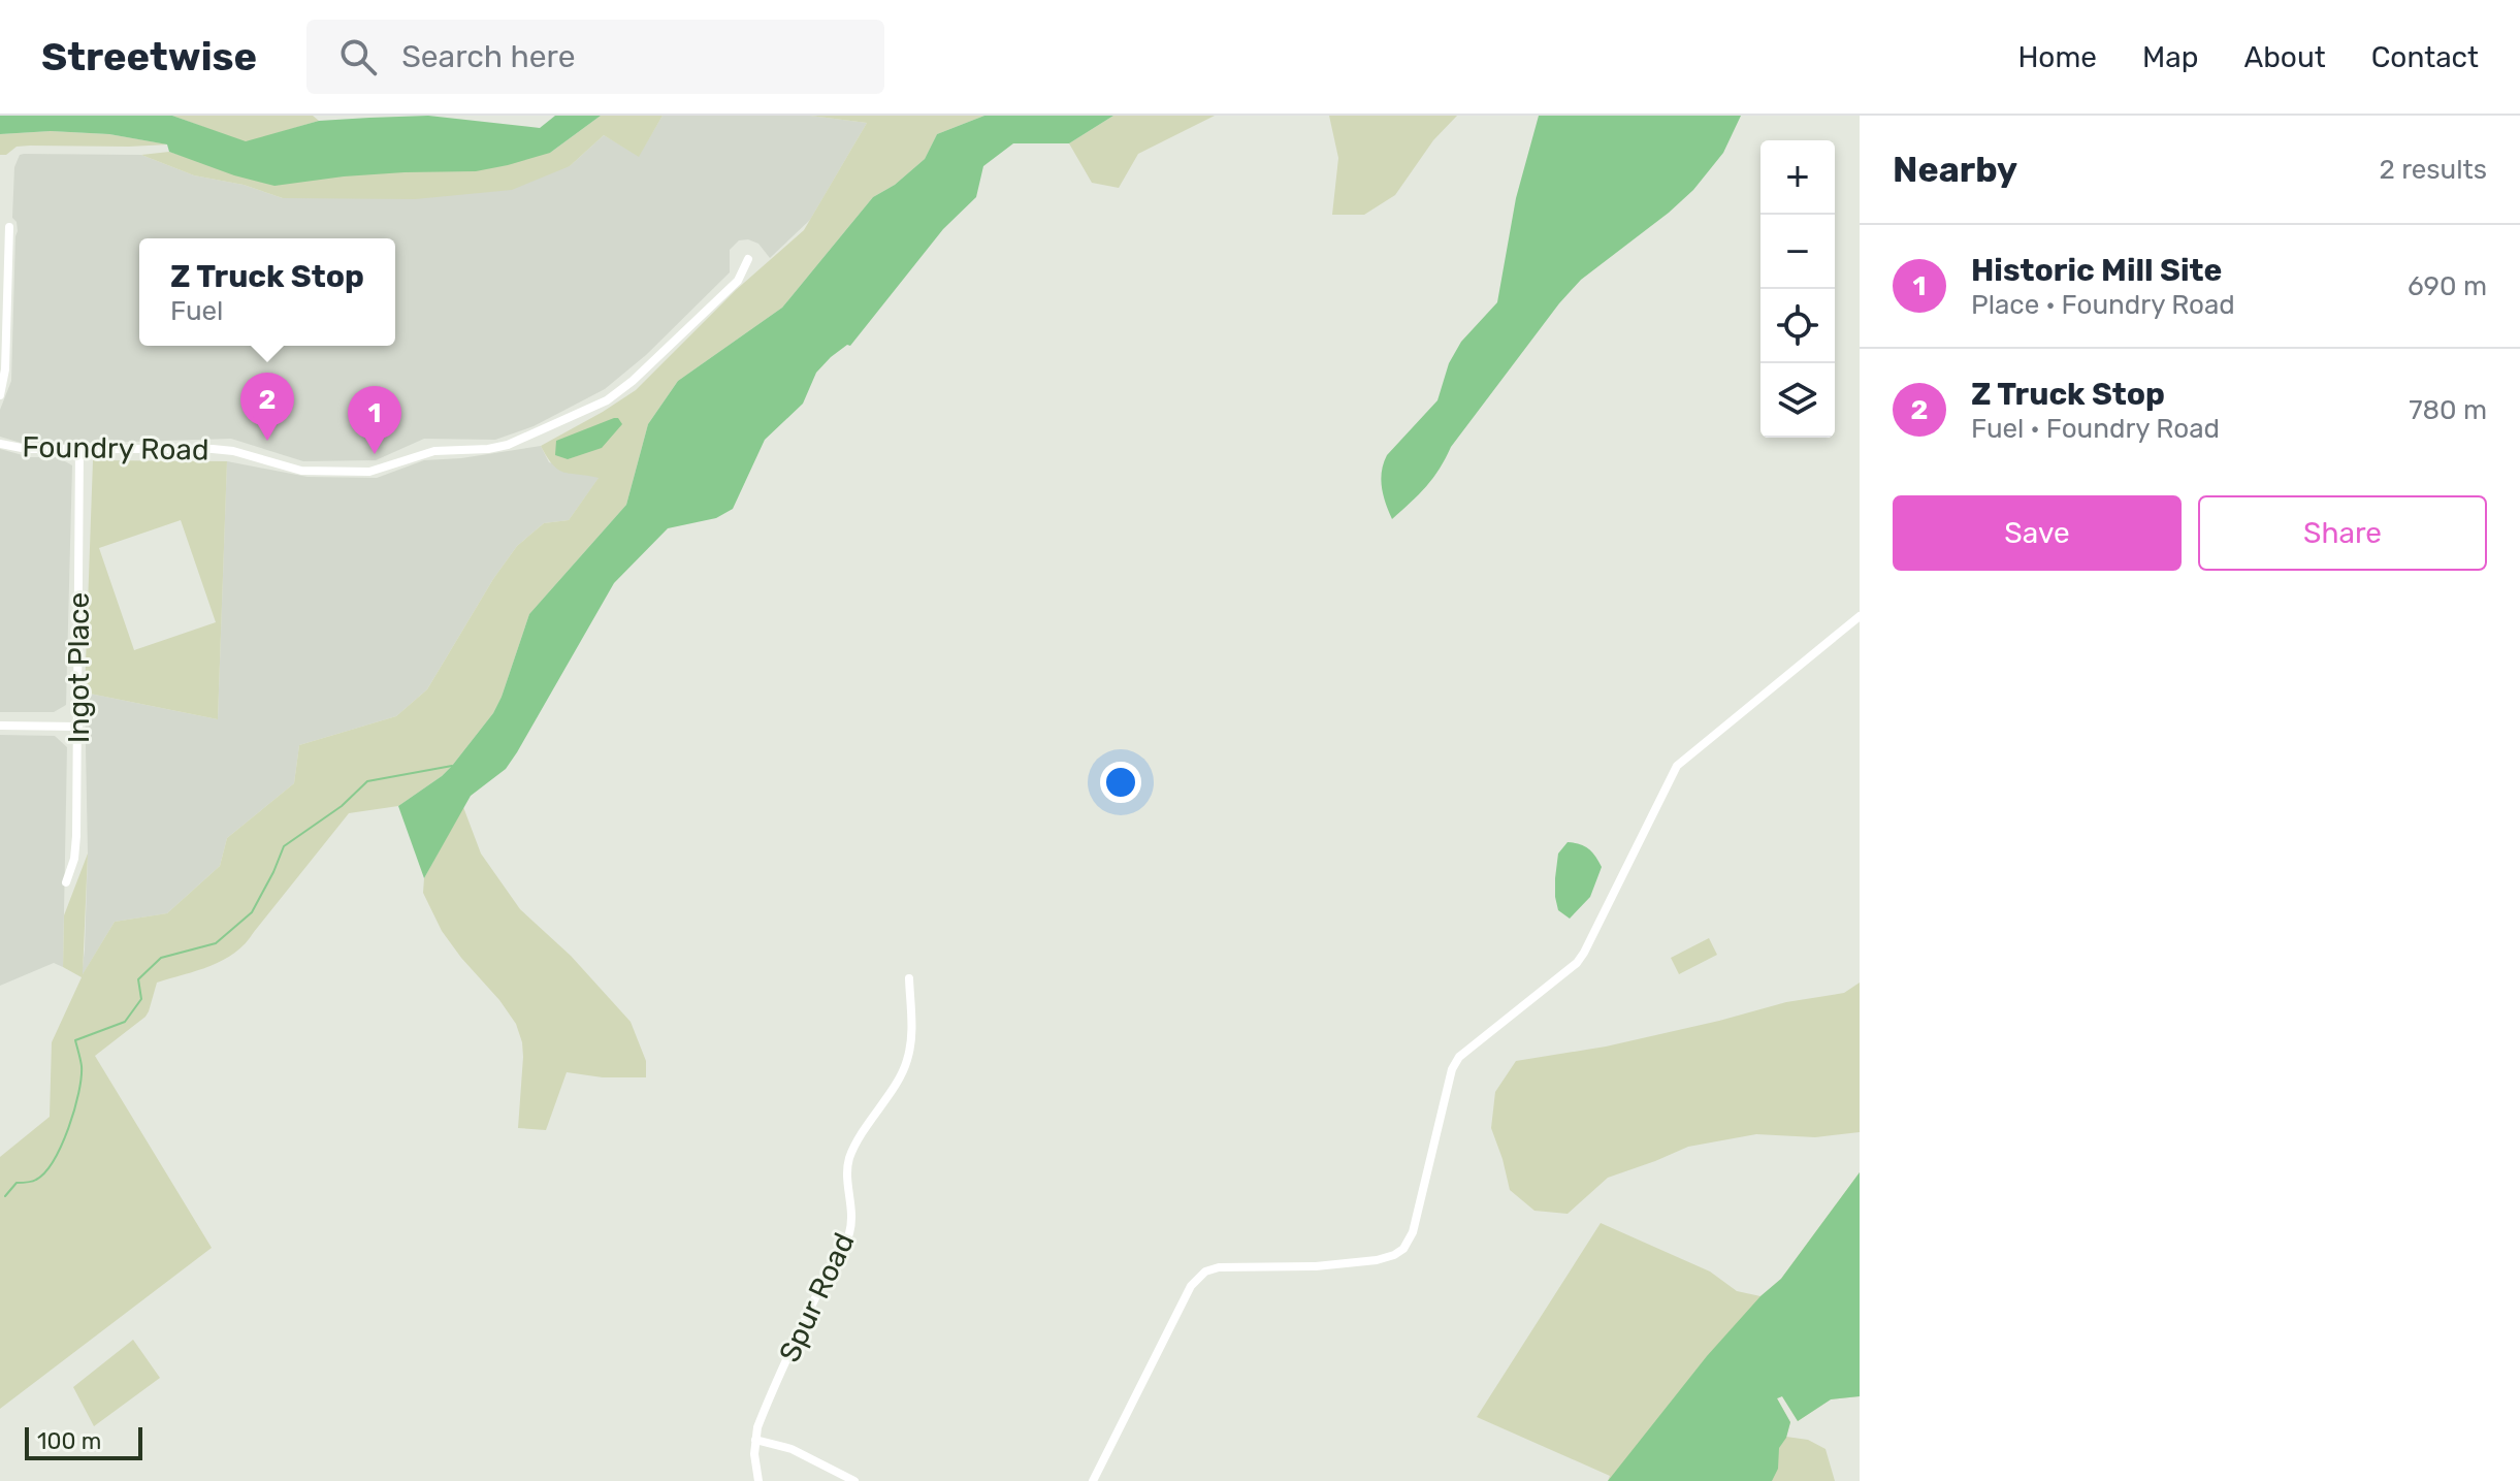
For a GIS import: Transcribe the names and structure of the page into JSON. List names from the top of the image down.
{
  "streets": {
    "street": ["Foundry Road", "Ingot Place", "Spur Road"]
  },
  "crossings": [
    ["Foundry Road", "Ingot Place"]
  ],
  "scale_bar": "100 m",
  "page": {
    "header": "Streetwise",
    "search": "Search here",
    "nav": [
      "Home",
      "Map",
      "About",
      "Contact"
    ],
    "heading": ["Nearby", "2 results"],
    "map_buttons": ["+", "−"],
    "list": [
      {
        "mark": "1",
        "name": "Historic Mill Site",
        "note": "Place · Foundry Road",
        "value": "690 m"
      },
      {
        "mark": "2",
        "name": "Z Truck Stop",
        "note": "Fuel · Foundry Road",
        "value": "780 m"
      }
    ],
    "popup": ["Z Truck Stop", "Fuel"],
    "pins": ["2", "1"],
    "buttons": ["Save", "Share"],
    "scale": "100 m"
  }
}
